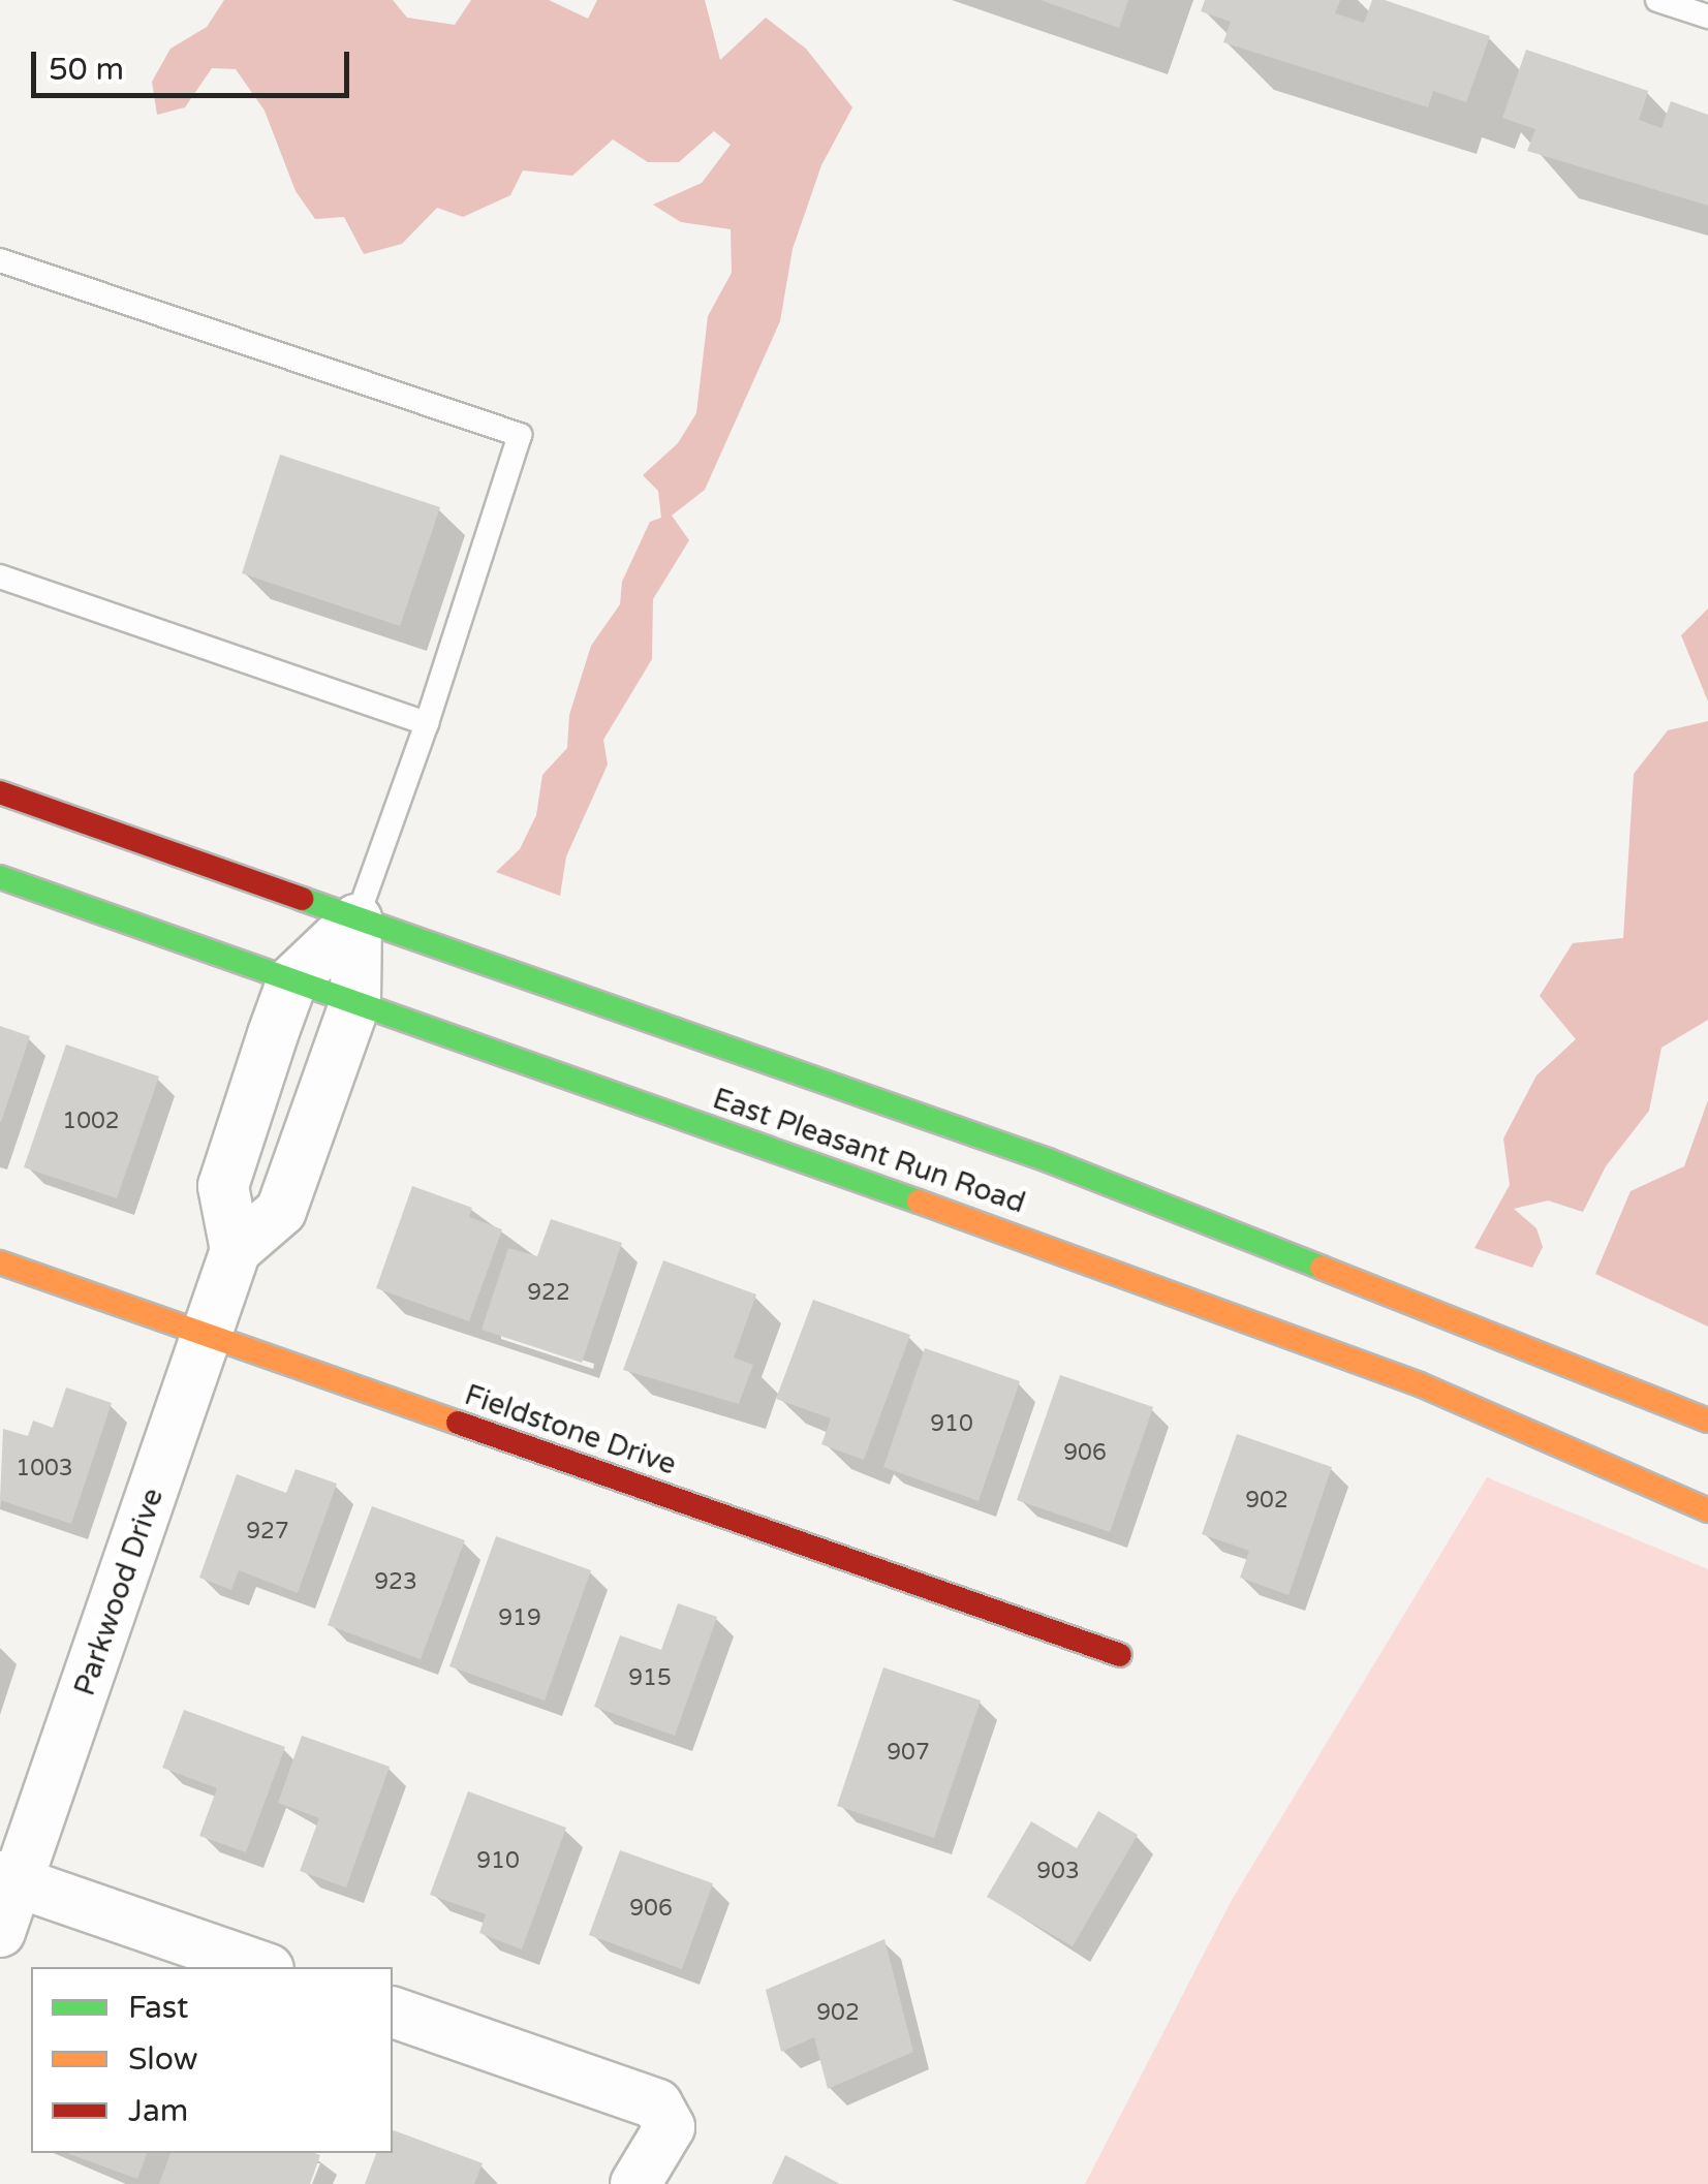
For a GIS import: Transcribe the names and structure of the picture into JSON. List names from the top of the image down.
{
  "streets": {
    "main road": ["East Pleasant Run Road", "Fieldstone Drive"],
    "street": ["Parkwood Drive"]
  },
  "crossings": [
    ["East Pleasant Run Road", "Parkwood Drive"],
    ["Fieldstone Drive", "Parkwood Drive"]
  ],
  "house_numbers": [
    "1002",
    "922",
    "910",
    "906",
    "1003",
    "902",
    "927",
    "923",
    "919",
    "915",
    "907",
    "910",
    "903",
    "906",
    "902"
  ],
  "legend": ["Fast", "Slow", "Jam"],
  "scale_bar": "50 m"
}
